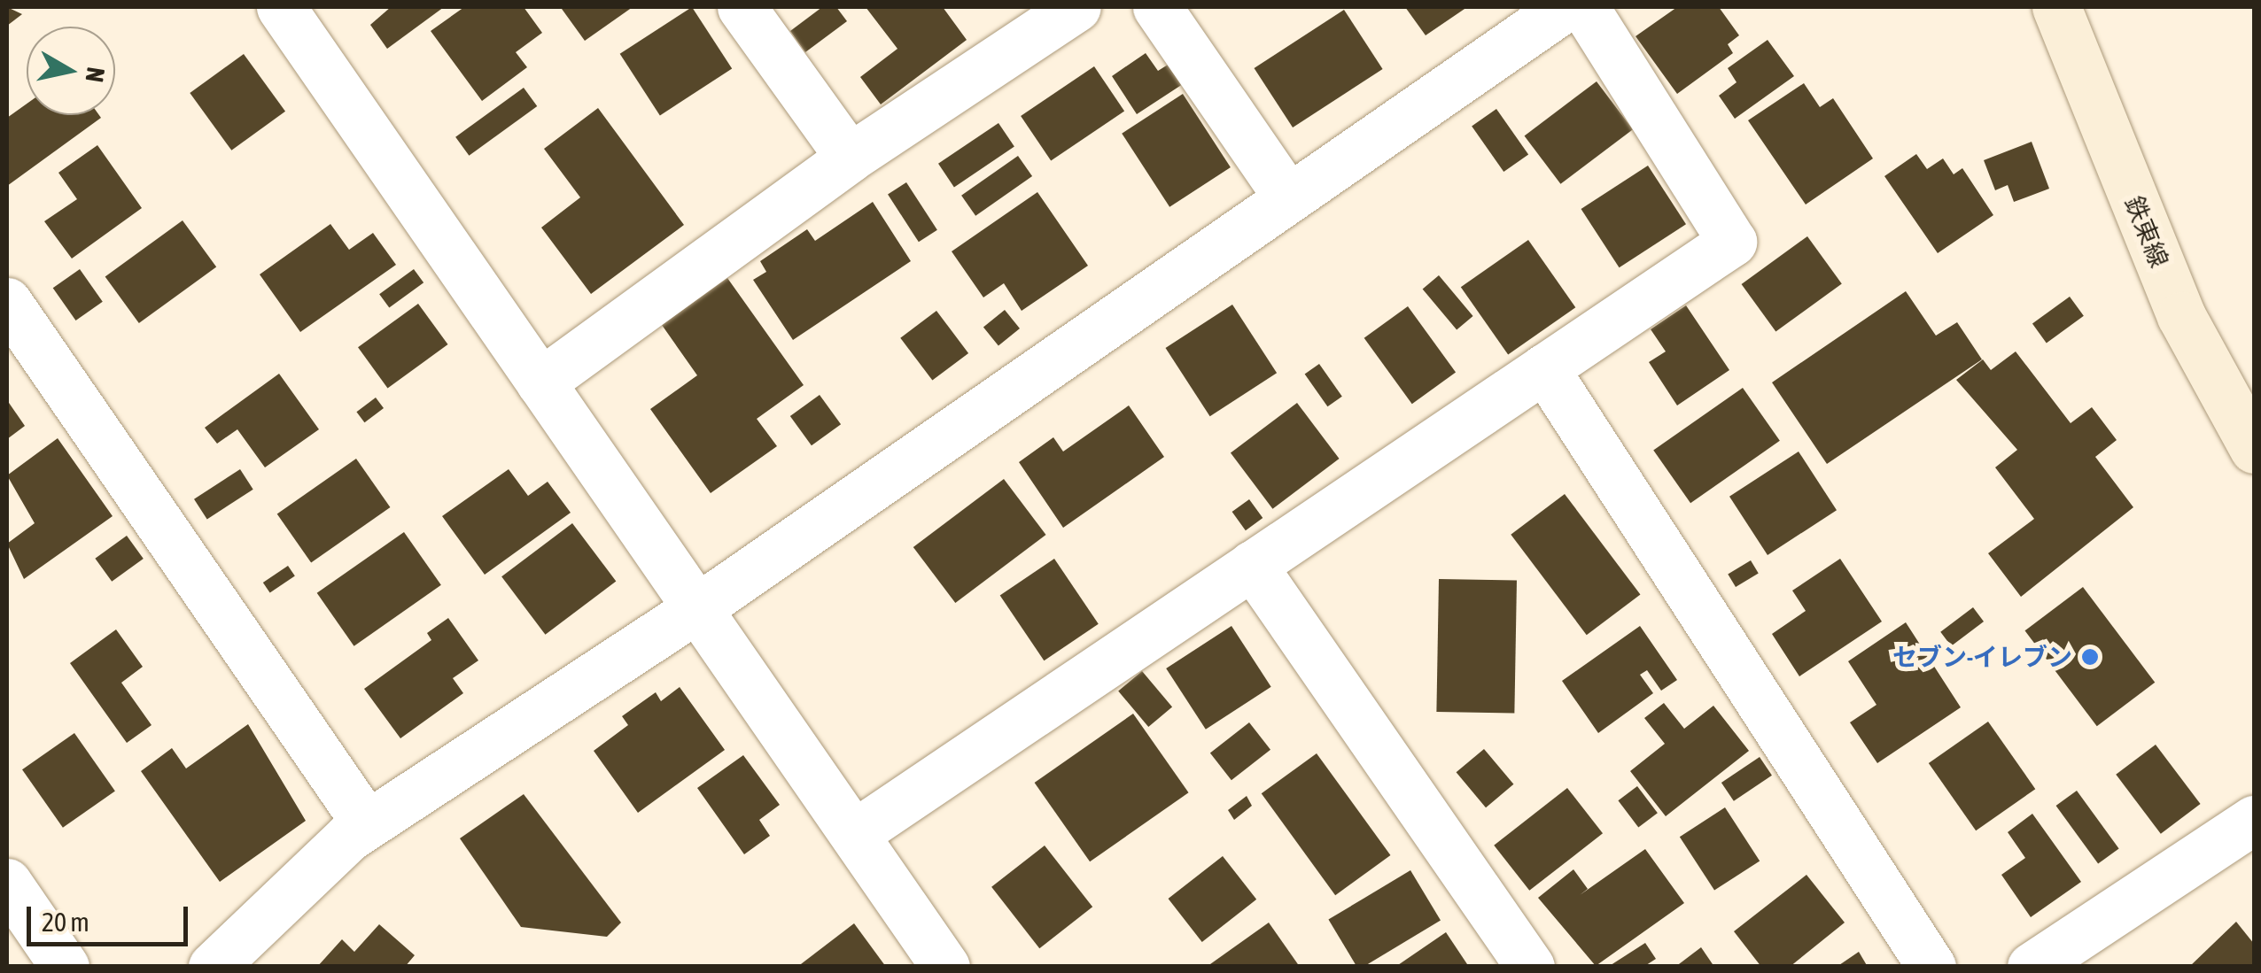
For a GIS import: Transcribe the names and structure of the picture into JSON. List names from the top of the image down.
{
  "streets": {
    "street": ["鉄東線"]
  },
  "places": ["セブン-イレブン"],
  "scale_bar": "20 m",
  "north": "right"
}
